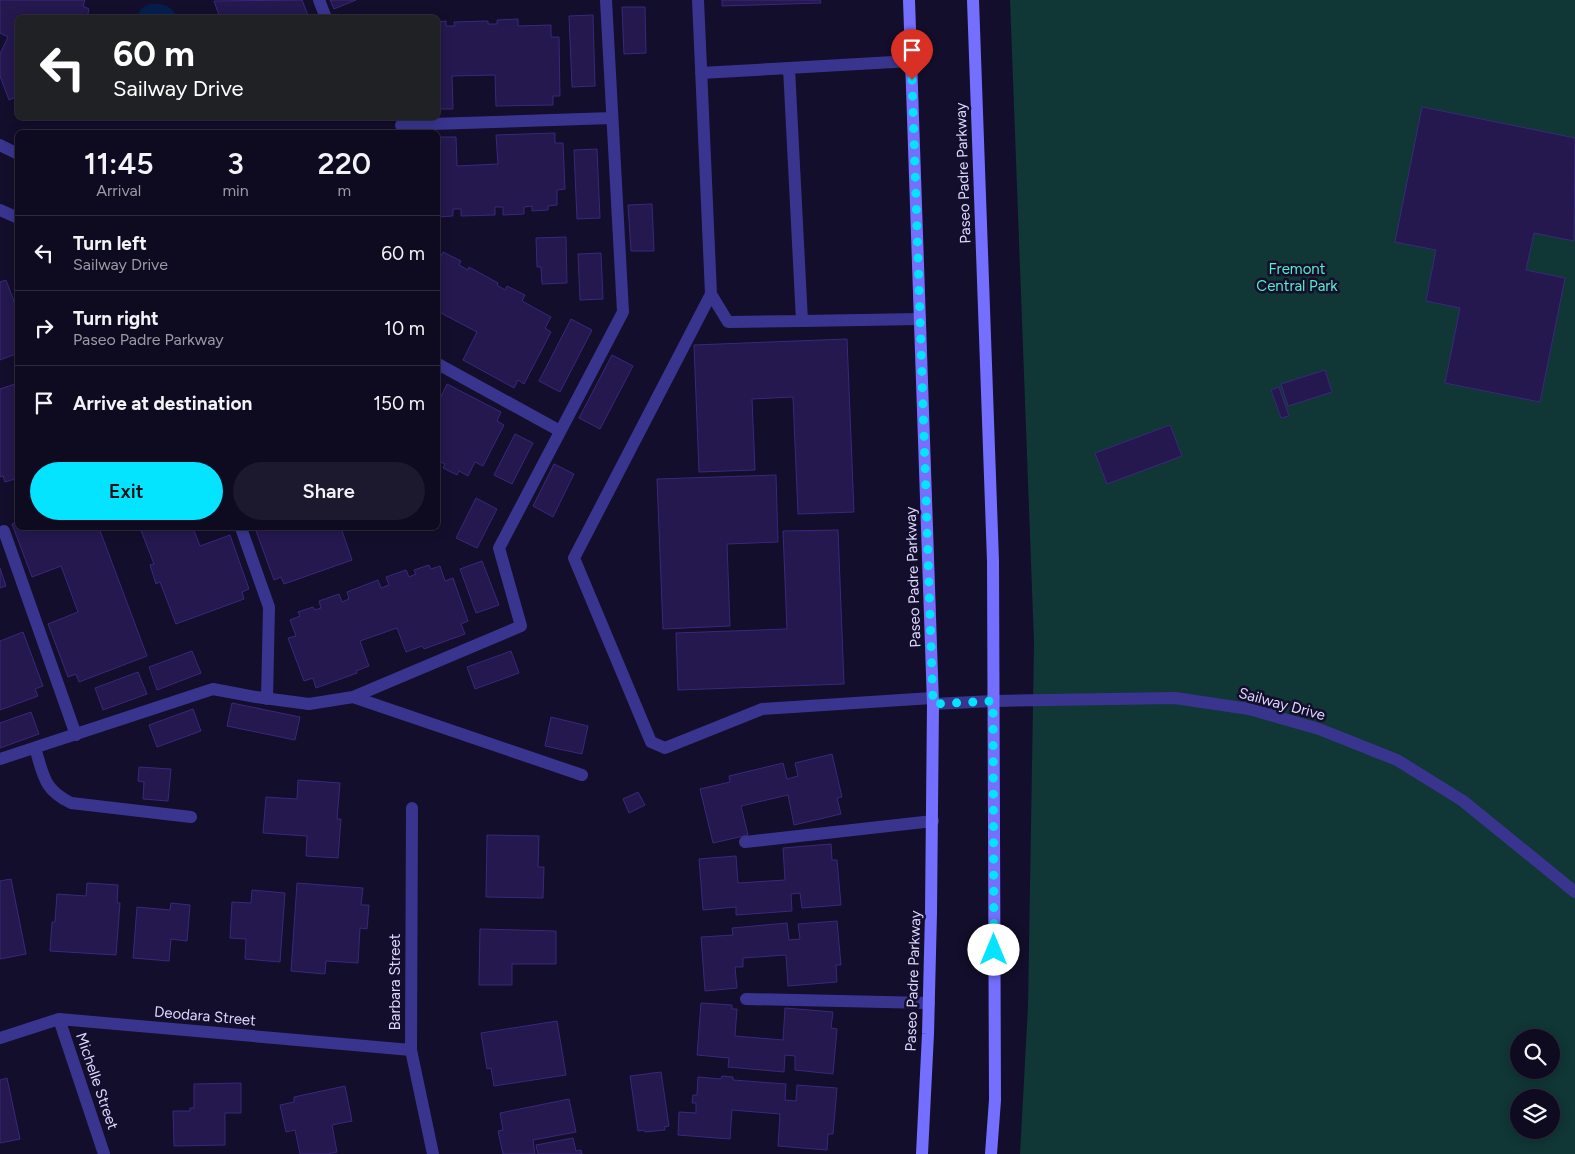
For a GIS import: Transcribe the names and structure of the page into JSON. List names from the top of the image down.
{
  "streets": {
    "main road": ["Paseo Padre Parkway"],
    "street": [
      "Sailway Drive",
      "Barbara Street",
      "Deodara Street",
      "Michelle Street"
    ]
  },
  "crossings": [
    ["Paseo Padre Parkway", "Sailway Drive"],
    ["Barbara Street", "Deodara Street"],
    ["Deodara Street", "Michelle Street"]
  ],
  "parks": ["Fremont Central Park"],
  "page": {
    "turn": ["60 m", "Sailway Drive"],
    "eta": [
      "11:45",
      "Arrival",
      "3",
      "min",
      "220",
      "m"
    ],
    "list": [
      {
        "name": "Turn left",
        "note": "Sailway Drive",
        "value": "60 m"
      },
      {
        "name": "Turn right",
        "note": "Paseo Padre Parkway",
        "value": "10 m"
      },
      {
        "name": "Arrive at destination",
        "value": "150 m"
      }
    ],
    "buttons": ["Exit", "Share"]
  }
}
